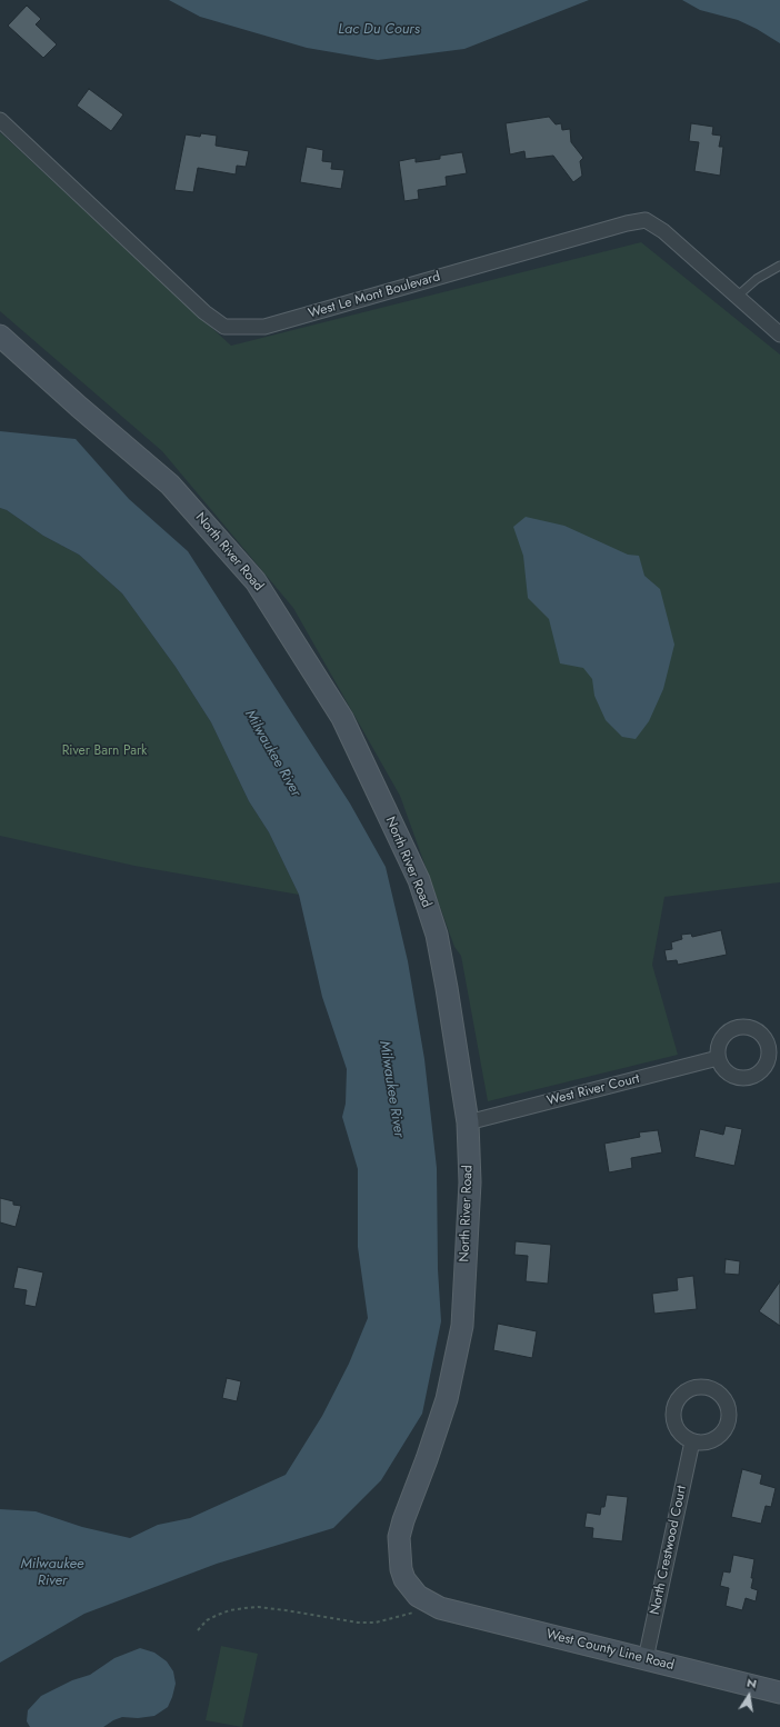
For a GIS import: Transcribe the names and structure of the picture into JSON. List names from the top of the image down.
{
  "streets": {
    "street": [
      "West Le Mont Boulevard",
      "North River Road",
      "West River Court",
      "North Crestwood Court",
      "West County Line Road"
    ]
  },
  "crossings": [
    ["North River Road", "West River Court"],
    ["North River Road", "West County Line Road"],
    ["North Crestwood Court", "West County Line Road"]
  ],
  "water": ["Lac Du Cours", "Milwaukee River"],
  "parks": ["River Barn Park"],
  "north": "top"
}
